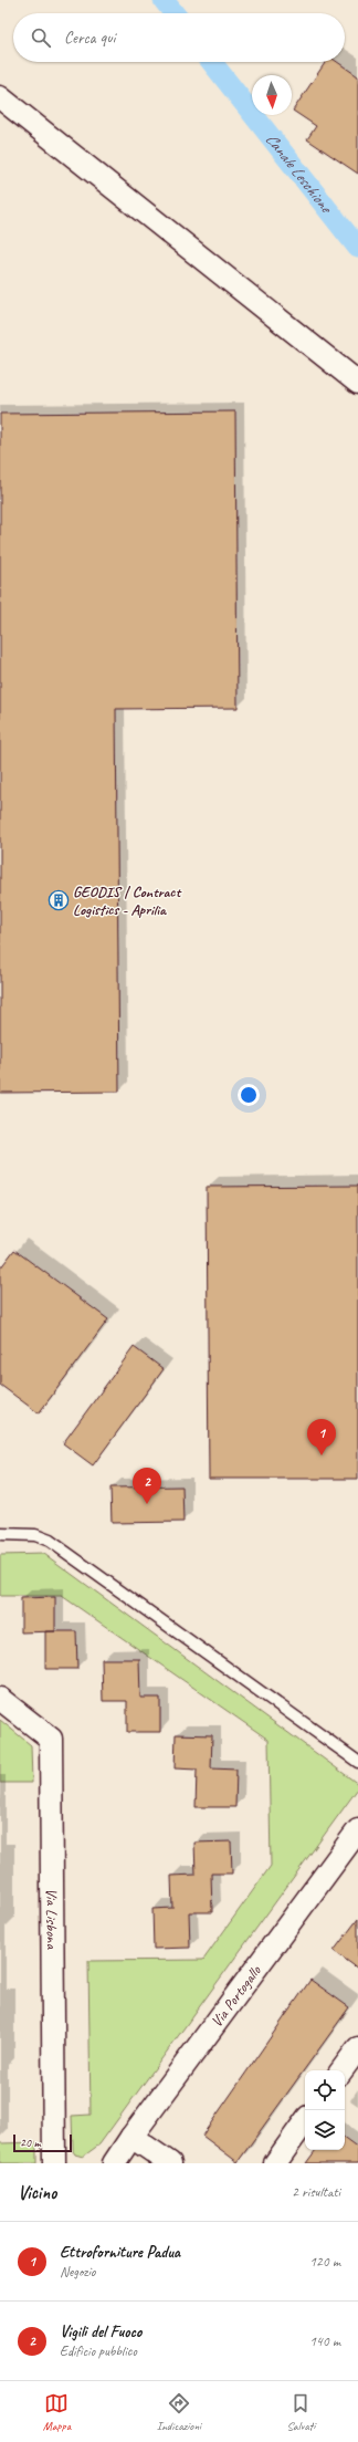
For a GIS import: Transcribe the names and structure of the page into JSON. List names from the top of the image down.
{
  "streets": {
    "street": ["Via Lisbona", "Via Portogallo"]
  },
  "water": ["Canale Leschione"],
  "places": {
    "building": ["GEODIS | Contract Logistics - Aprilia"]
  },
  "scale_bar": "20 m",
  "north": "bottom",
  "page": {
    "search": "Cerca qui",
    "pins": ["1", "2"],
    "scale": "20 m",
    "heading": ["Vicino", "2 risultati"],
    "list": [
      {
        "mark": "1",
        "name": "Ettroforniture Padua",
        "note": "Negozio",
        "value": "120 m"
      },
      {
        "mark": "2",
        "name": "Vigili del Fuoco",
        "note": "Edificio pubblico",
        "value": "140 m"
      }
    ],
    "nav": ["Mappa", "Indicazioni", "Salvati"]
  }
}
